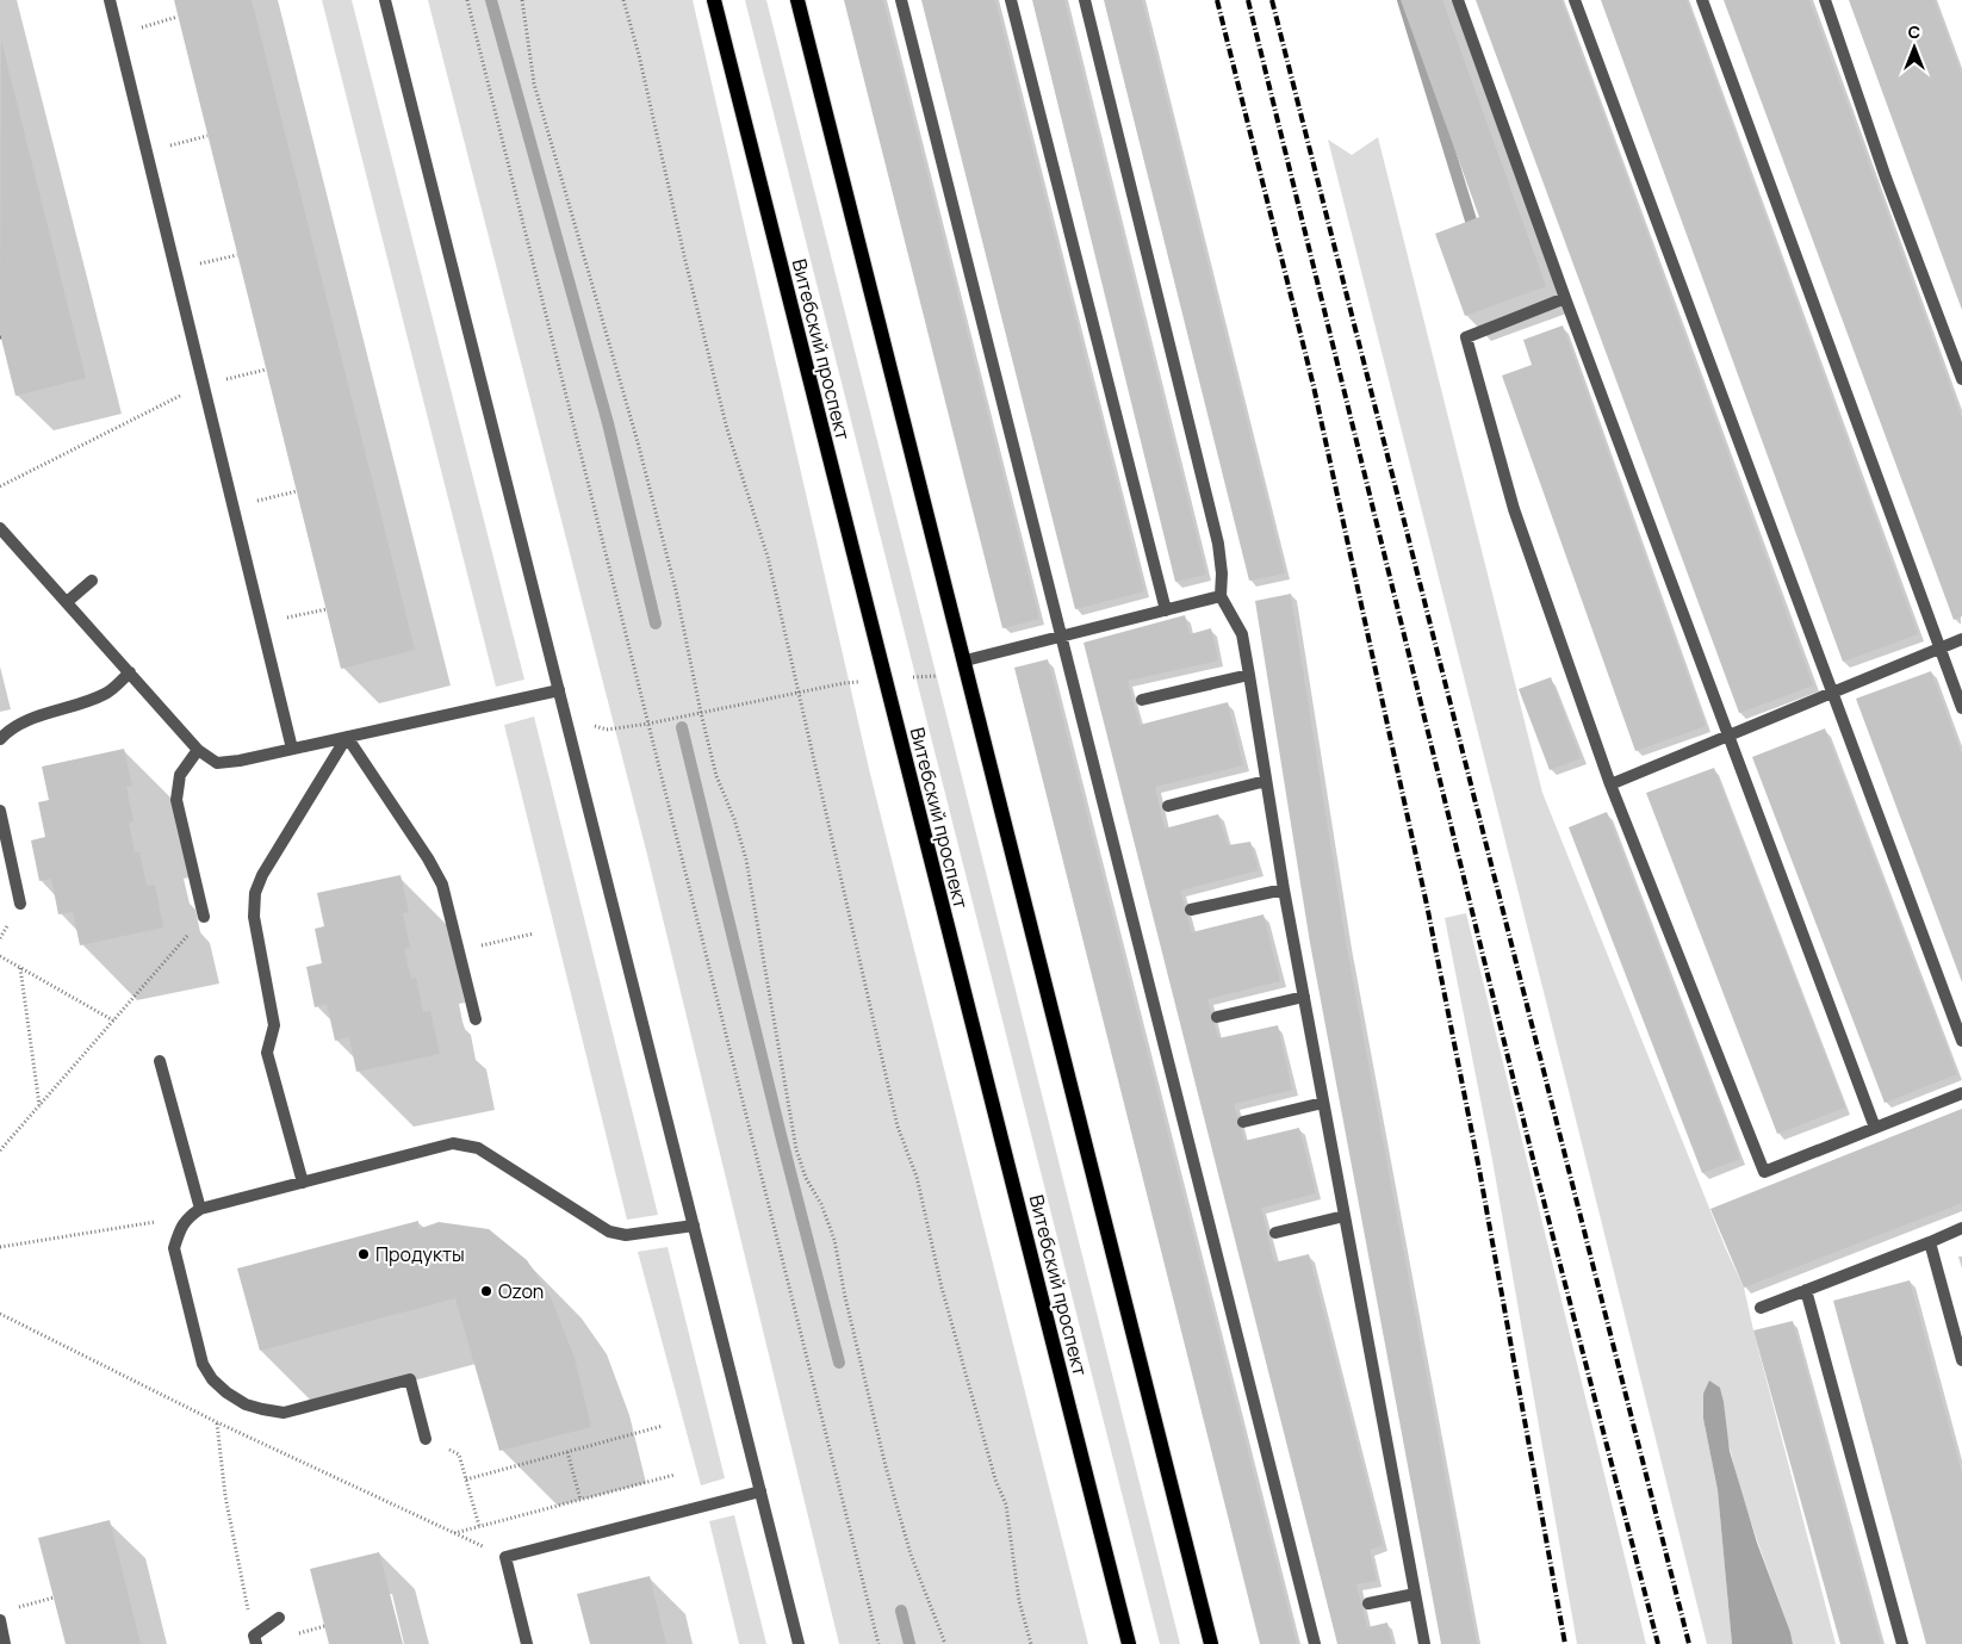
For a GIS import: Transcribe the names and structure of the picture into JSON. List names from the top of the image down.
{
  "streets": {
    "main road": ["Витебский проспект"]
  },
  "places": ["Продукты", "Ozon"],
  "north": "top"
}
